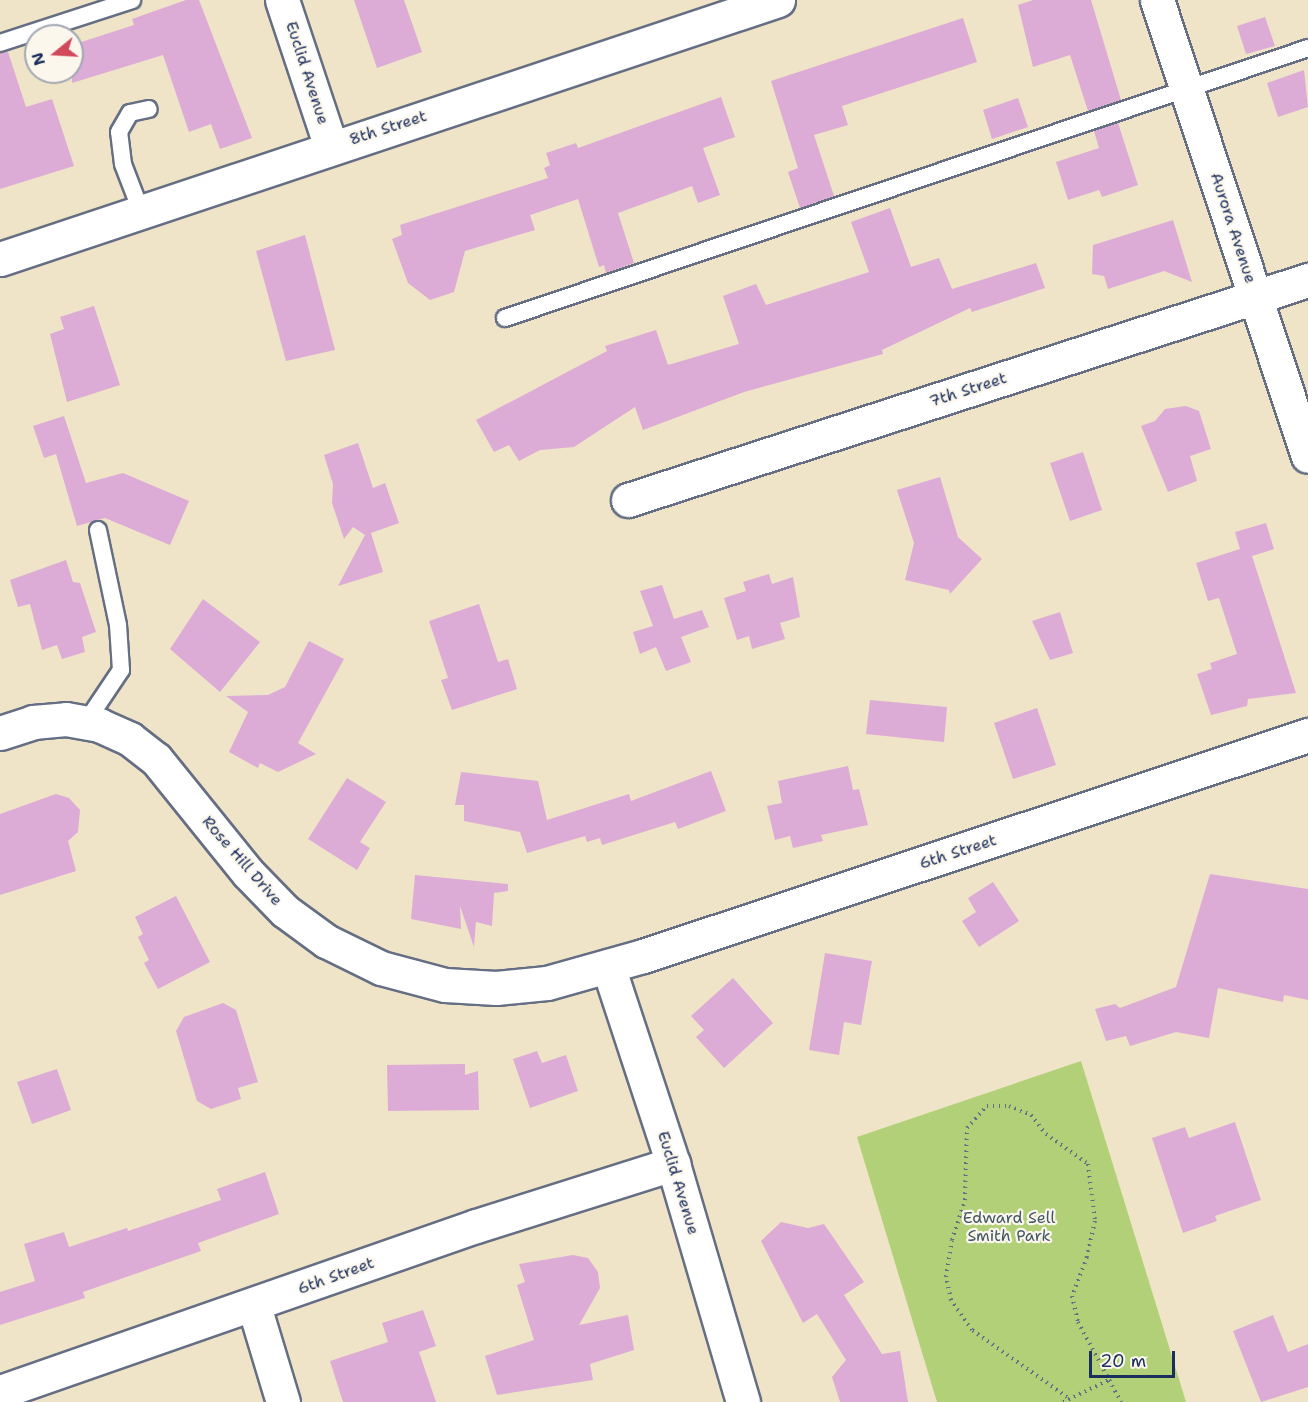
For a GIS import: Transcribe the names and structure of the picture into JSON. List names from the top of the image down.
{
  "streets": {
    "street": [
      "Euclid Avenue",
      "8th Street",
      "Aurora Avenue",
      "7th Street",
      "6th Street",
      "Rose Hill Drive"
    ]
  },
  "crossings": [
    ["Euclid Avenue", "8th Street"],
    ["Euclid Avenue", "6th Street"],
    ["Euclid Avenue", "Rose Hill Drive"],
    ["Aurora Avenue", "7th Street"],
    ["6th Street", "Rose Hill Drive"]
  ],
  "parks": ["Edward Sell Smith Park"],
  "scale_bar": "20 m",
  "north": "left"
}
